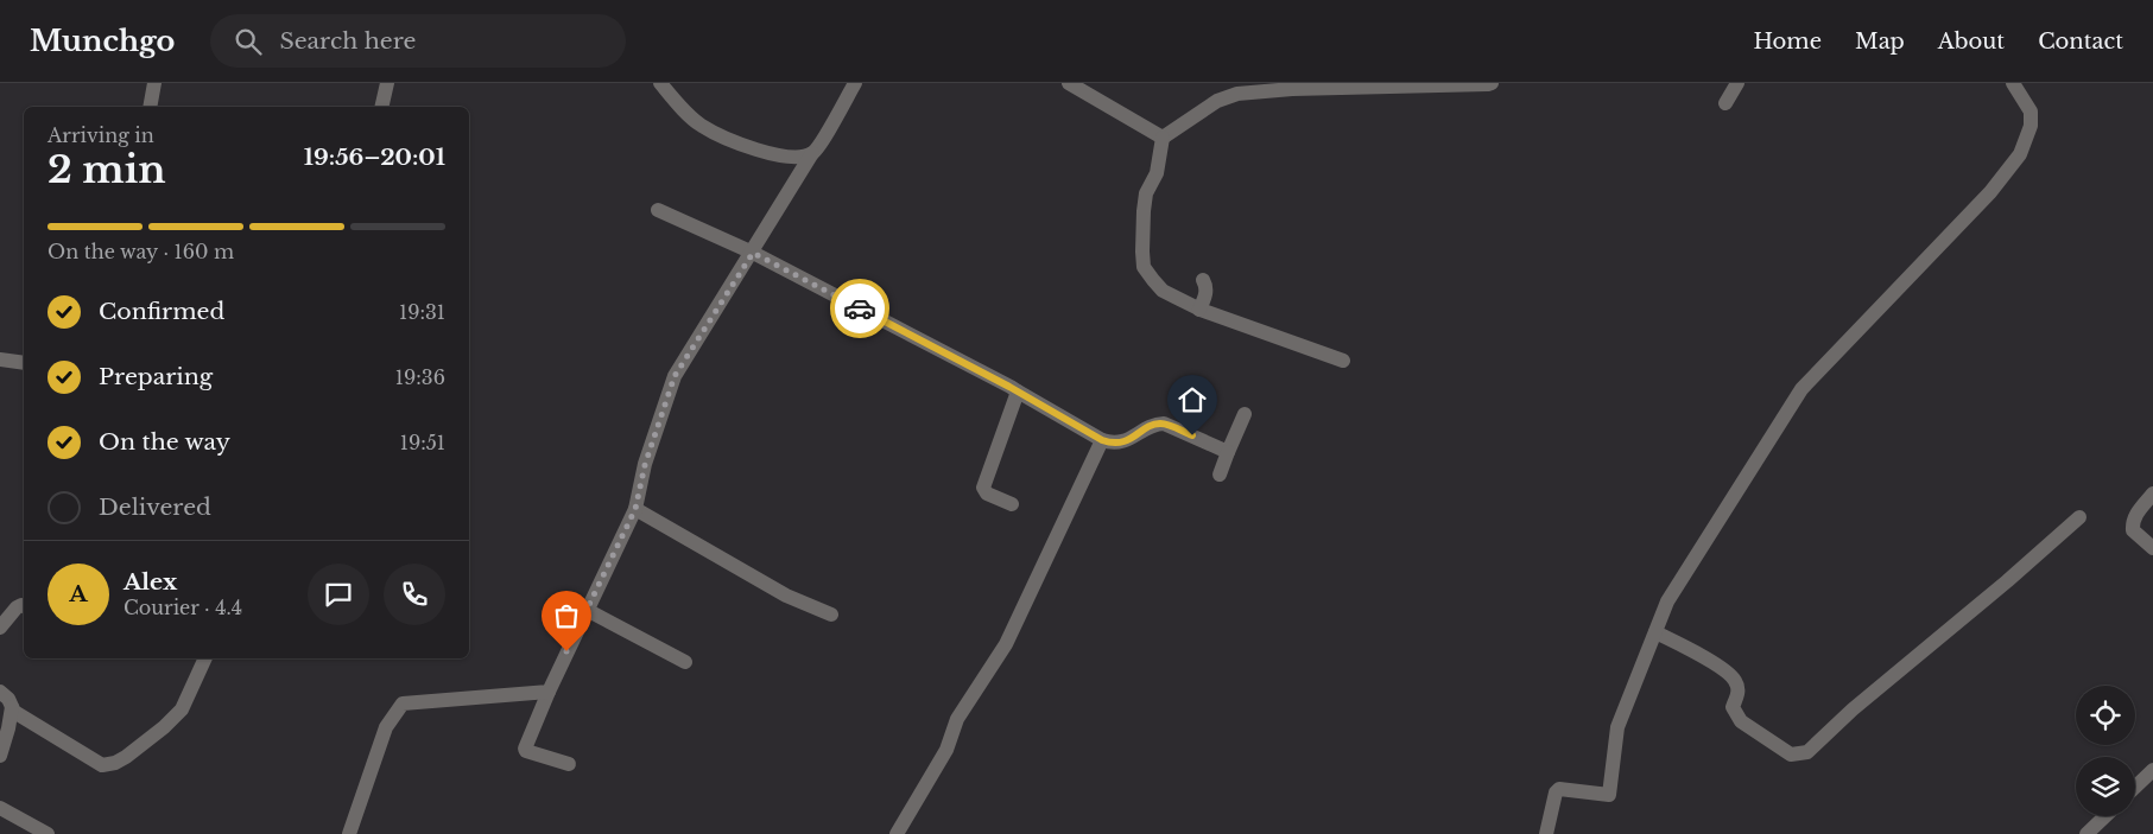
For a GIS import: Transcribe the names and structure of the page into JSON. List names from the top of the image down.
{
  "page": {
    "header": "Munchgo",
    "search": "Search here",
    "nav": [
      "Home",
      "Map",
      "About",
      "Contact"
    ],
    "heading": ["2 min", "Arriving in", "19:56–20:01"],
    "panel": ["Alex", "Courier · 4.4"],
    "bar": "On the way · 160 m",
    "list": [
      ["Confirmed", "19:31"],
      ["Preparing", "19:36"],
      ["On the way", "19:51"],
      "Delivered"
    ],
    "round": "A"
  }
}
